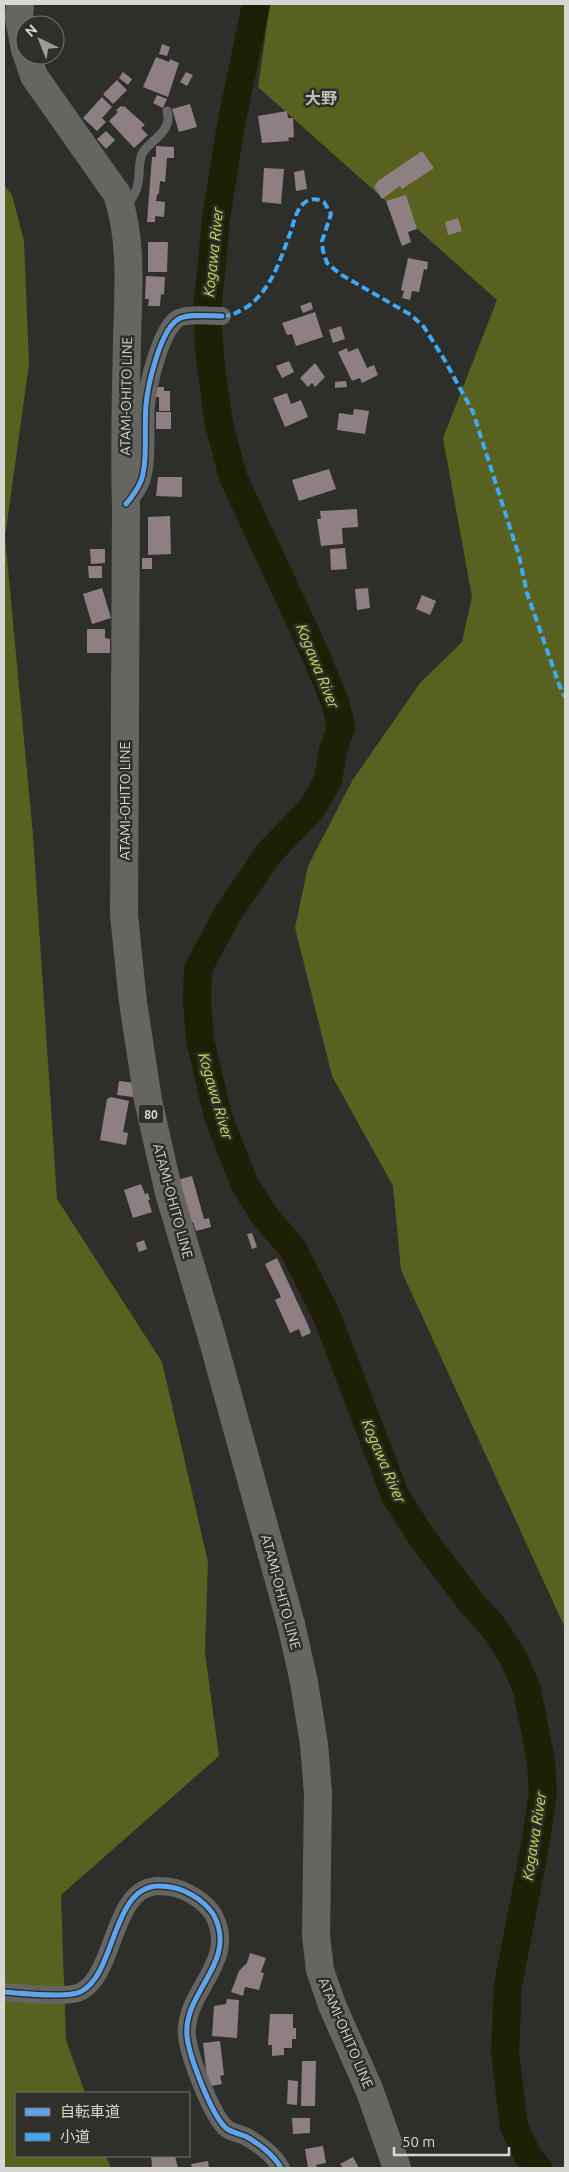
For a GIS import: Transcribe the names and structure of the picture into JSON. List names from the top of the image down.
{
  "streets": {
    "main road": ["ATAMI-OHITO LINE", "80"]
  },
  "districts": ["大野"],
  "water": ["Kogawa River"],
  "legend": ["自転車道", "小道"],
  "scale_bar": "50 m",
  "north": "top left"
}
